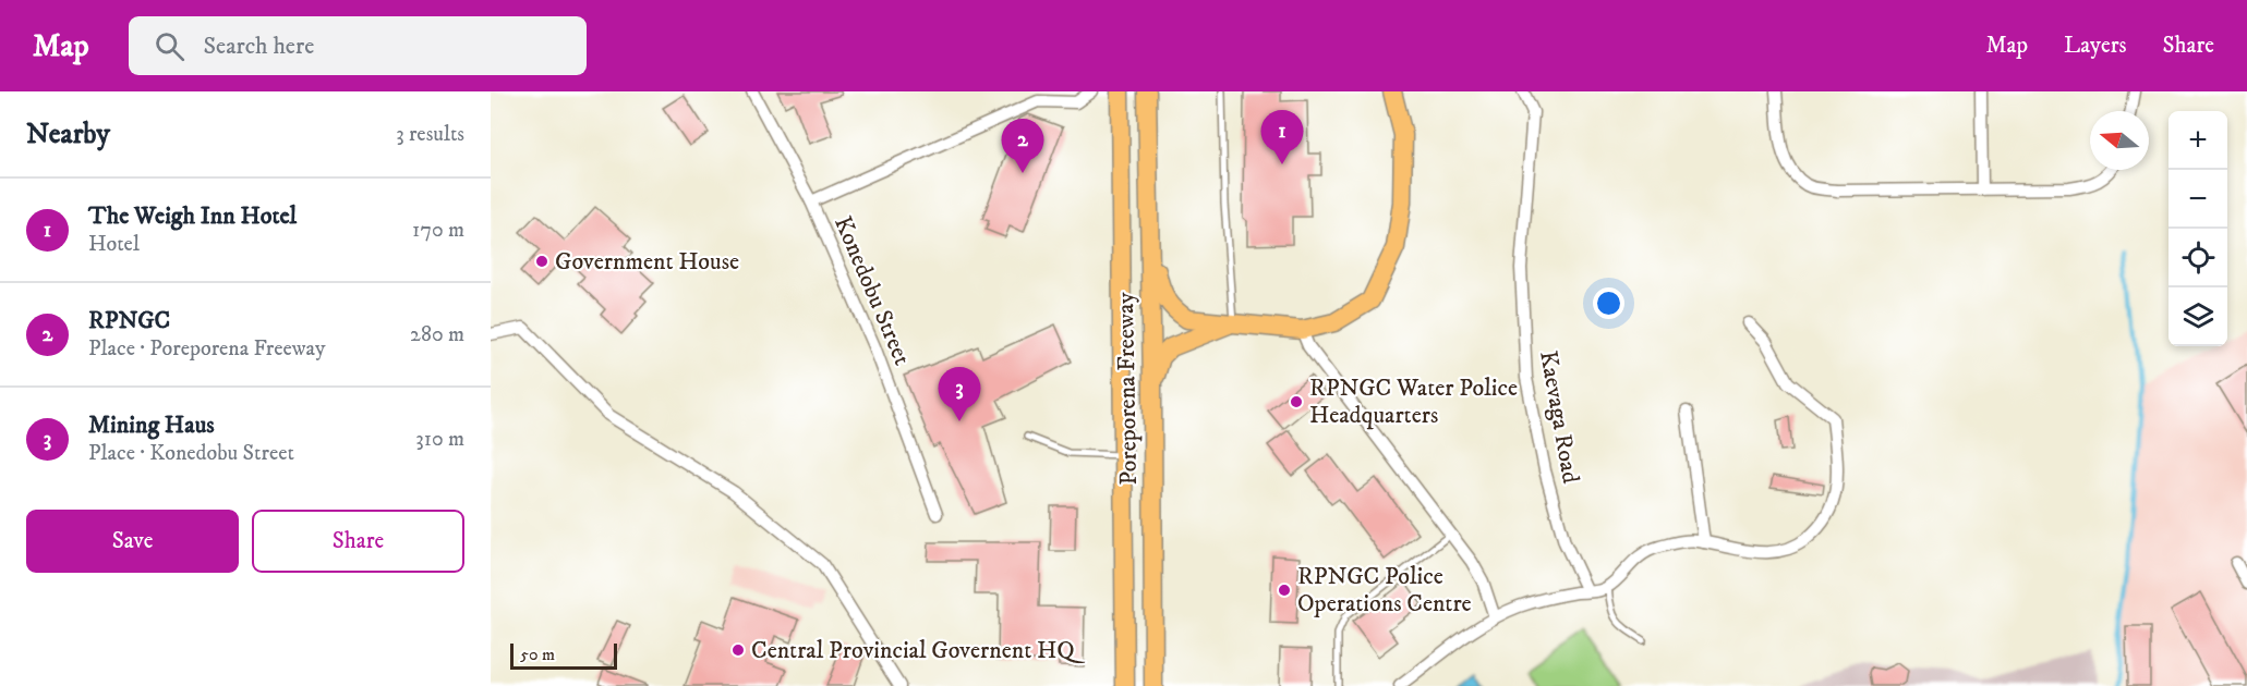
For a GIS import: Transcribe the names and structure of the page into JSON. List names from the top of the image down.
{
  "streets": {
    "highway": ["Poreporena Freeway"],
    "street": ["Konedobu Street", "Kaevaga Road"]
  },
  "places": [
    "Government House",
    "RPNGC Water Police Headquarters",
    "RPNGC Police Operations Centre",
    "Central Provincial Governent HQ"
  ],
  "scale_bar": "50 m",
  "north": "left",
  "page": {
    "header": "Map",
    "search": "Search here",
    "nav": ["Map", "Layers", "Share"],
    "heading": ["Nearby", "3 results"],
    "pins": ["1", "2", "3"],
    "map_buttons": ["+", "−"],
    "list": [
      {
        "mark": "1",
        "name": "The Weigh Inn Hotel",
        "note": "Hotel",
        "value": "170 m"
      },
      {
        "mark": "2",
        "name": "RPNGC",
        "note": "Place · Poreporena Freeway",
        "value": "280 m"
      },
      {
        "mark": "3",
        "name": "Mining Haus",
        "note": "Place · Konedobu Street",
        "value": "310 m"
      }
    ],
    "buttons": ["Save", "Share"],
    "scale": "50 m"
  }
}
